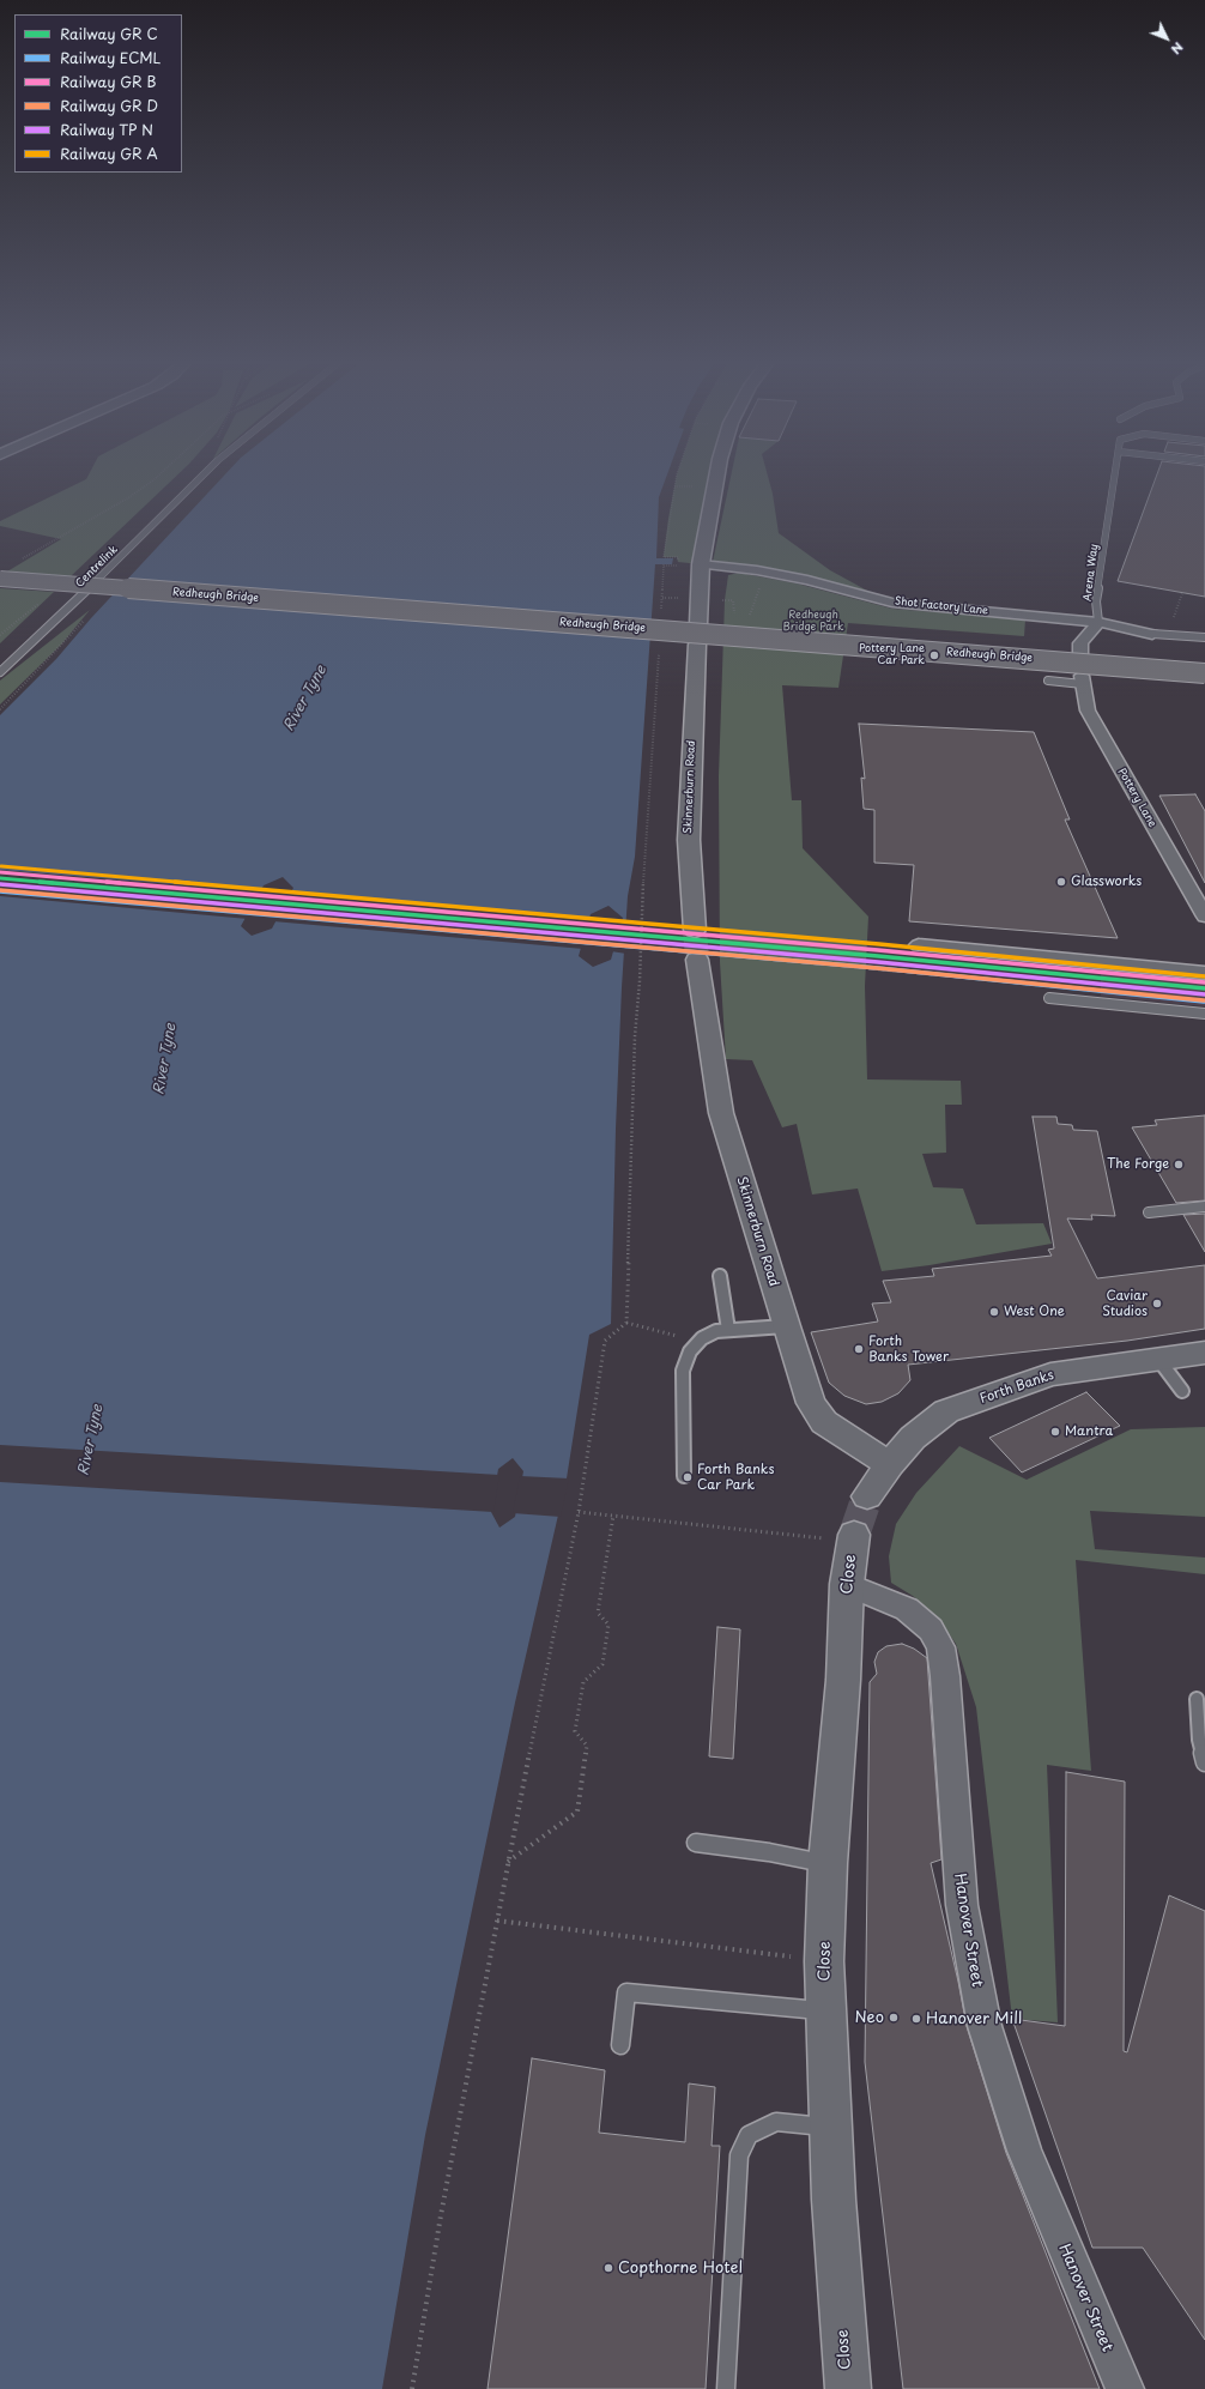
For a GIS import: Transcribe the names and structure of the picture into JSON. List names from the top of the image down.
{
  "streets": {
    "main road": ["Redheugh Bridge"],
    "street": [
      "Shot Factory Lane",
      "Skinnerburn Road",
      "Pottery Lane",
      "Forth Banks",
      "Close",
      "Hanover Street"
    ],
    "lane": ["Centrelink", "Arena Way"]
  },
  "crossings": [
    ["Arena Way", "Shot Factory Lane"],
    ["Skinnerburn Road", "Forth Banks"],
    ["Close", "Hanover Street"]
  ],
  "water": ["River Tyne"],
  "parks": ["Redheugh Bridge Park"],
  "places": [
    "Pottery Lane Car Park",
    "Glassworks",
    "The Forge",
    "Caviar Studios",
    "West One",
    "Forth Banks Tower",
    "Mantra",
    "Forth Banks Car Park",
    "Neo",
    "Hanover Mill",
    "Copthorne Hotel"
  ],
  "lines": ["rail line ECML"],
  "legend": [
    "Railway GR C",
    "Railway ECML",
    "Railway GR B",
    "Railway GR D",
    "Railway TP N",
    "Railway GR A"
  ],
  "north": "bottom right"
}
